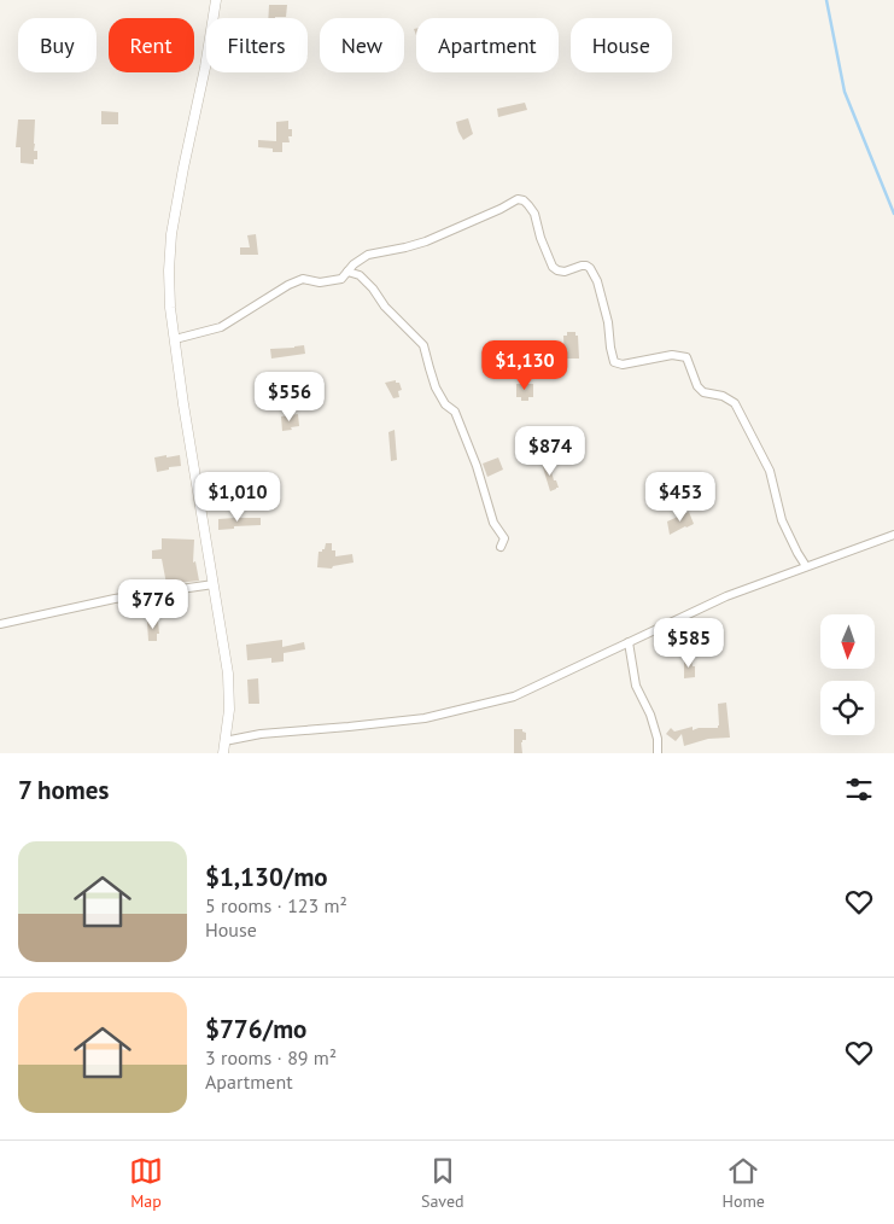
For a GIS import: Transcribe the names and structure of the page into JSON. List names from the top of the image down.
{
  "north": "bottom",
  "page": {
    "chip": [
      "Buy",
      "Rent",
      "Filters",
      "New",
      "Apartment",
      "House"
    ],
    "price": [
      "$1,130",
      "$556",
      "$874",
      "$1,010",
      "$453",
      "$776",
      "$585"
    ],
    "heading": "7 homes",
    "list": [
      {
        "name": "$1,130/mo",
        "note": "5 rooms · 123 m² · House"
      },
      {
        "name": "$776/mo",
        "note": "3 rooms · 89 m² · Apartment"
      }
    ],
    "tabs": ["Map", "Saved", "Home"]
  }
}
